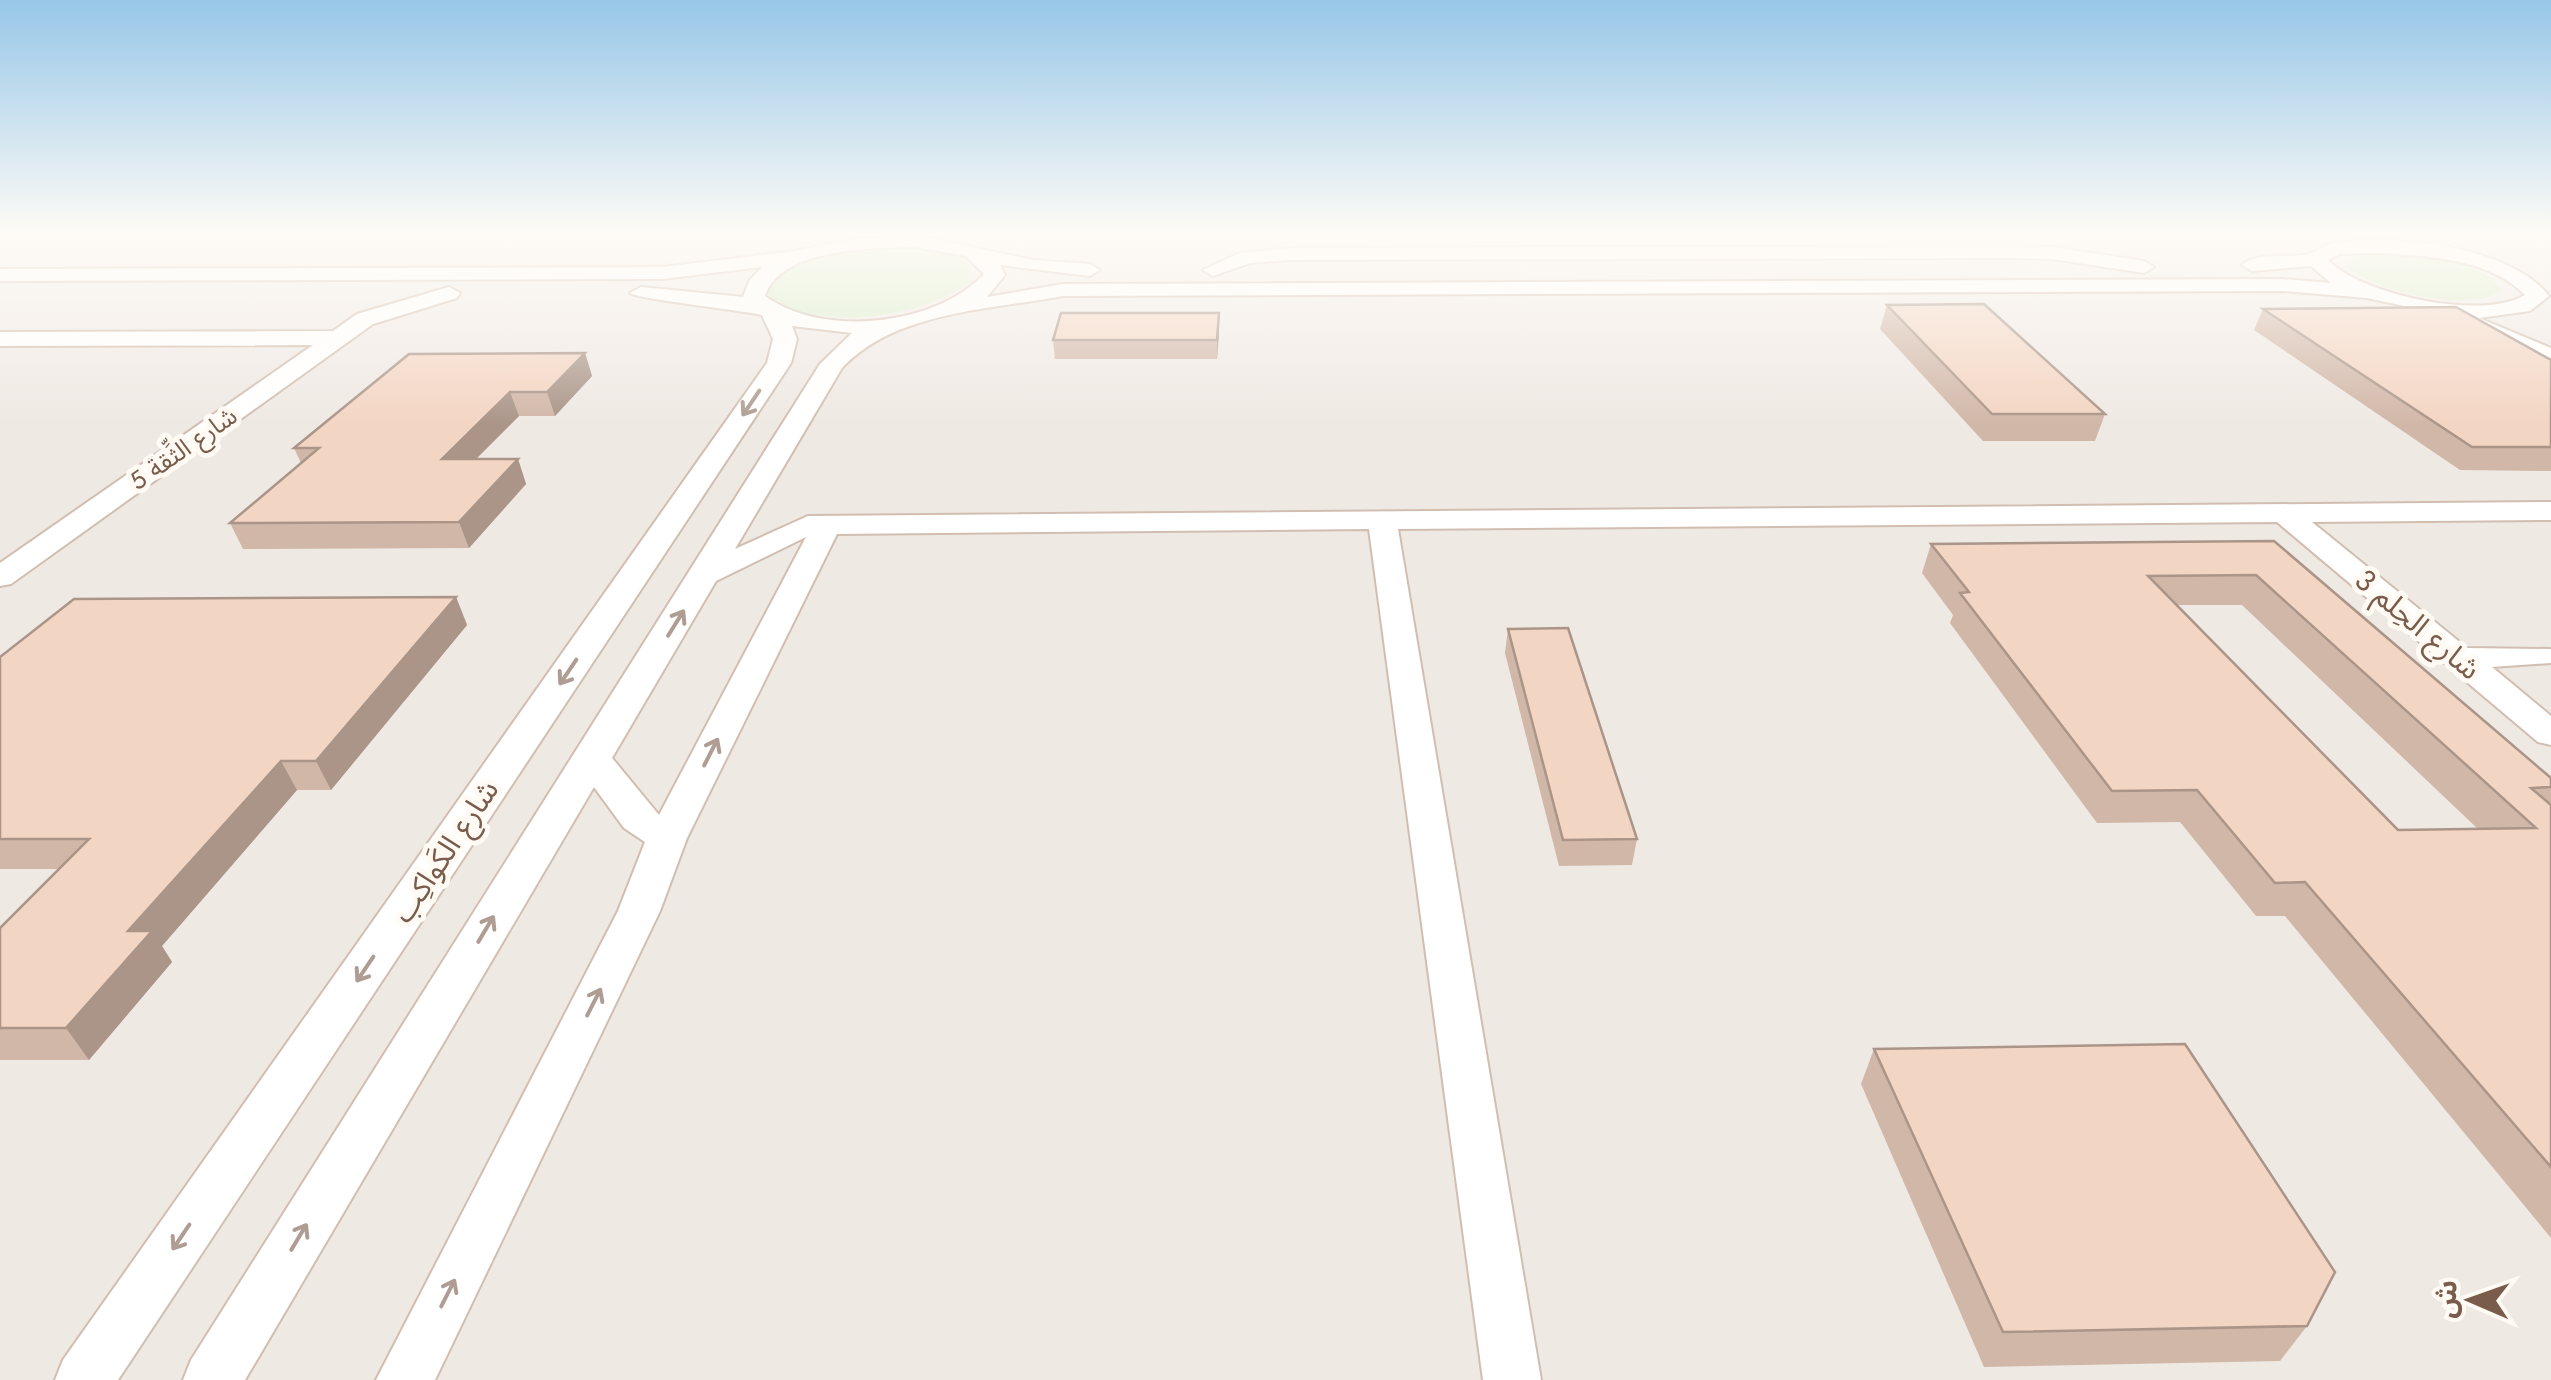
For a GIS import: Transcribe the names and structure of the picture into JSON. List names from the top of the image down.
{
  "streets": {
    "street": ["شارع الثِّقة 5", "شارع الحِلم 3", "شارع الكَواكِب"]
  },
  "north": "left"
}
